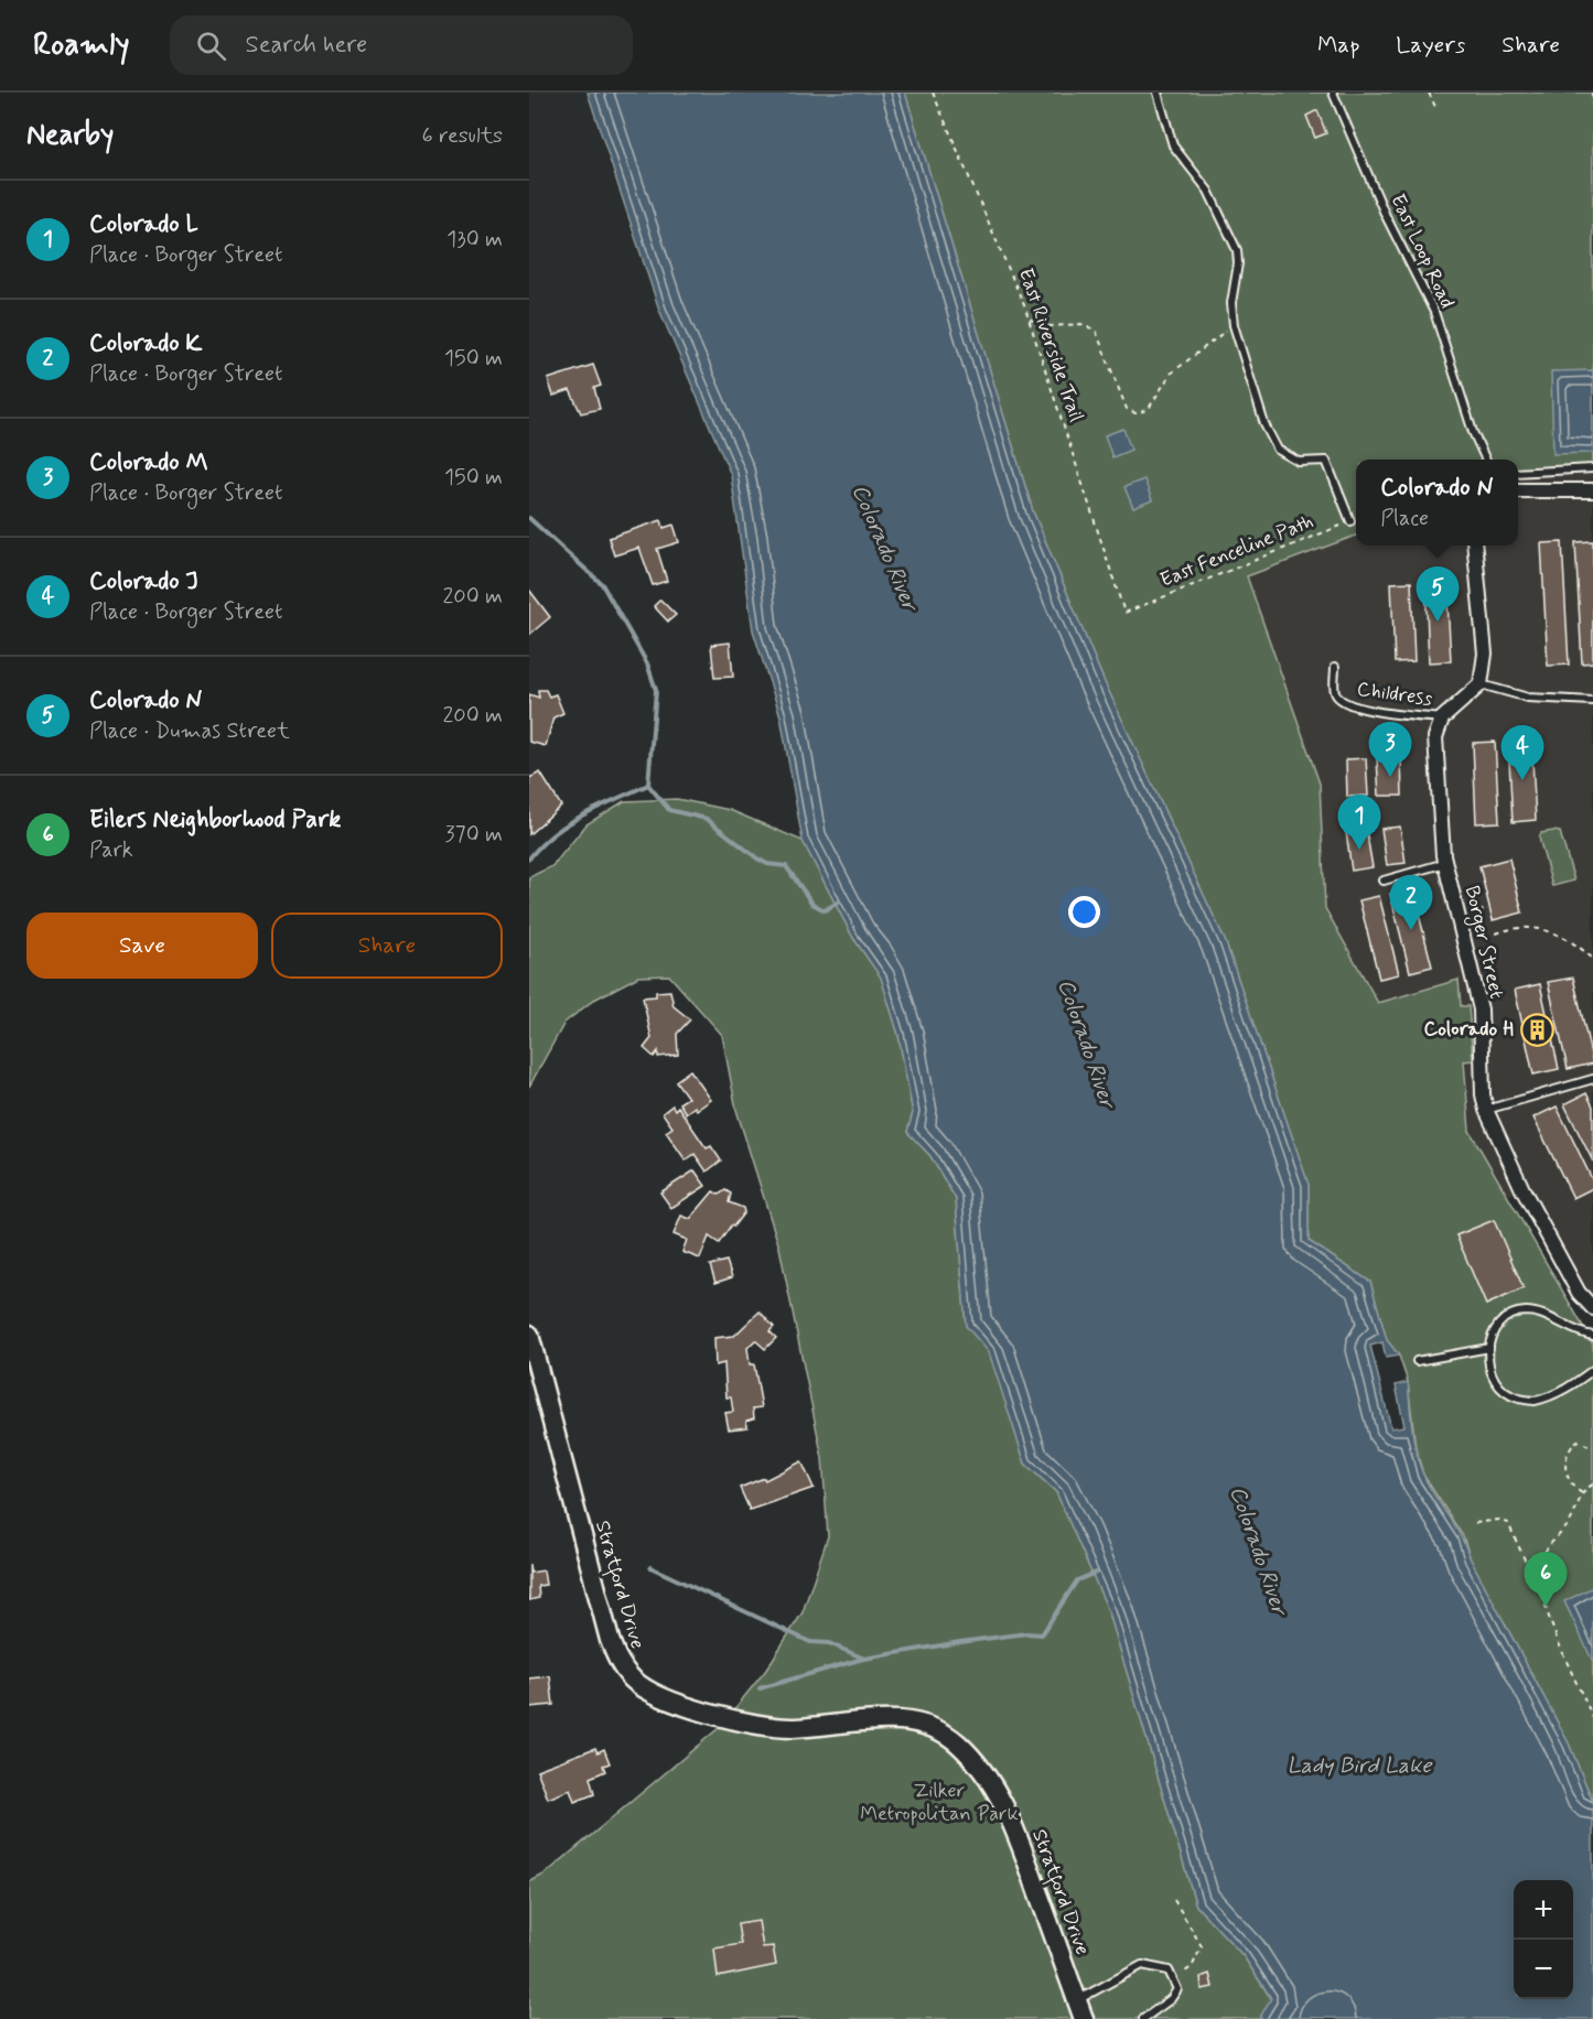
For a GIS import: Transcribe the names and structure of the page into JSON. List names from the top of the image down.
{
  "streets": {
    "street": ["Borger Street", "Stratford Drive"],
    "lane": ["East Loop Road", "Childress"],
    "path": ["East Riverside Trail", "East Fenceline Path"]
  },
  "crossings": [
    ["East Riverside Trail", "East Fenceline Path"],
    ["Childress", "Borger Street"]
  ],
  "water": ["Colorado River", "Lady Bird Lake"],
  "parks": ["Zilker Metropolitan Park"],
  "places": {
    "building": ["Colorado H"]
  },
  "page": {
    "header": "Roamly",
    "search": "Search here",
    "nav": ["Map", "Layers", "Share"],
    "heading": ["Nearby", "6 results"],
    "list": [
      {
        "mark": "1",
        "name": "Colorado L",
        "note": "Place · Borger Street",
        "value": "130 m"
      },
      {
        "mark": "2",
        "name": "Colorado K",
        "note": "Place · Borger Street",
        "value": "150 m"
      },
      {
        "mark": "3",
        "name": "Colorado M",
        "note": "Place · Borger Street",
        "value": "150 m"
      },
      {
        "mark": "4",
        "name": "Colorado J",
        "note": "Place · Borger Street",
        "value": "200 m"
      },
      {
        "mark": "5",
        "name": "Colorado N",
        "note": "Place · Dumas Street",
        "value": "200 m"
      },
      {
        "mark": "6",
        "name": "Eilers Neighborhood Park",
        "note": "Park",
        "value": "370 m"
      }
    ],
    "popup": ["Colorado N", "Place"],
    "pins": [
      "5",
      "3",
      "4",
      "1",
      "2",
      "6"
    ],
    "buttons": ["Save", "Share"],
    "map_buttons": ["+", "−"]
  }
}
